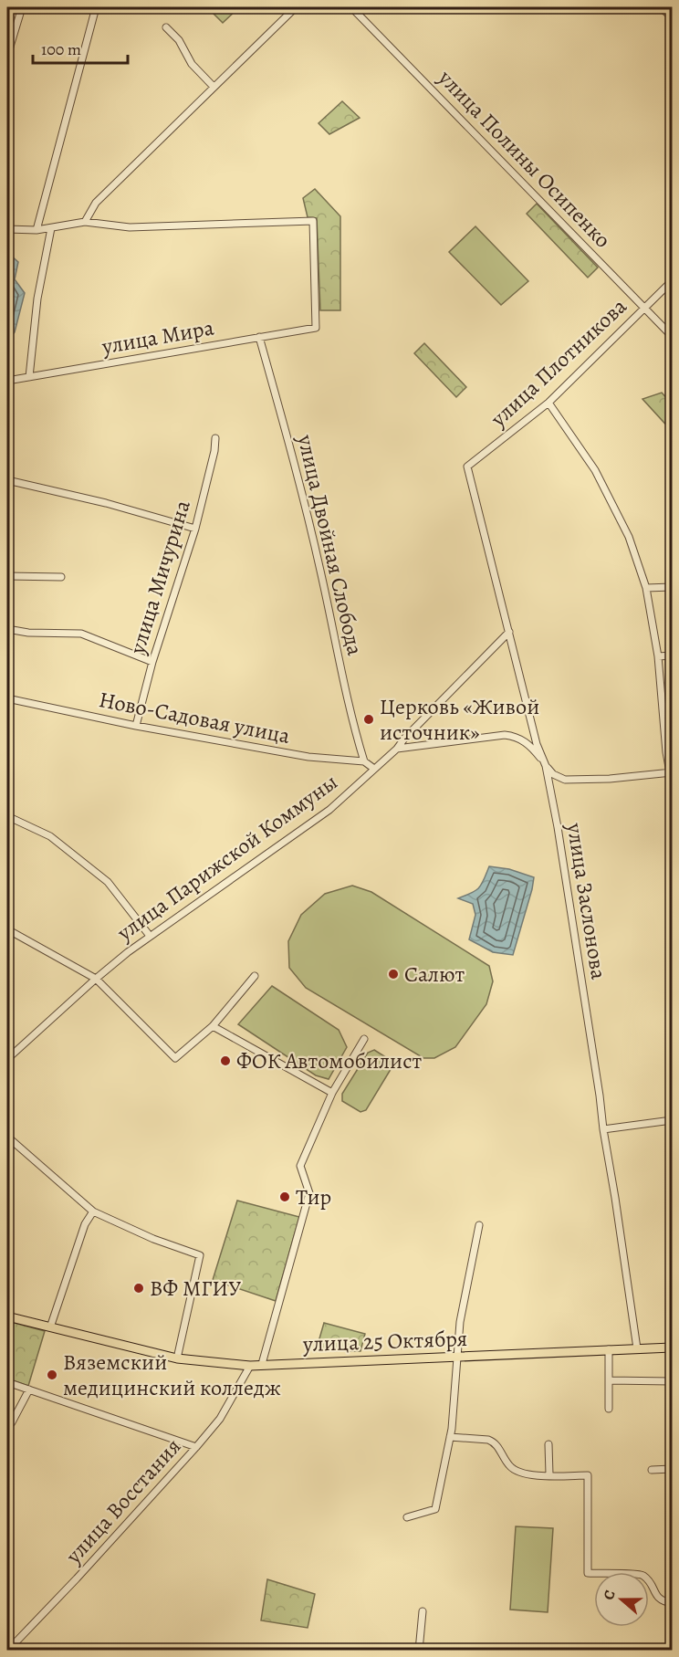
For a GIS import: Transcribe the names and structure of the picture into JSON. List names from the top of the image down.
{
  "streets": {
    "main road": ["улица 25 Октября"],
    "street": [
      "улица Полины Осипенко",
      "улица Мира",
      "улица Плотникова",
      "улица Двойная Слобода",
      "улица Мичурина",
      "Ново-Садовая улица",
      "улица Парижской Коммуны",
      "улица Заслонова",
      "улица Восстания"
    ]
  },
  "crossings": [
    ["улица Полины Осипенко", "улица Плотникова"],
    ["улица Мира", "улица Двойная Слобода"],
    ["улица Плотникова", "улица Заслонова"],
    ["улица Двойная Слобода", "Ново-Садовая улица"],
    ["улица Мичурина", "Ново-Садовая улица"],
    ["улица Парижской Коммуны", "улица Заслонова"],
    ["улица Заслонова", "улица 25 Октября"],
    ["улица 25 Октября", "улица Восстания"]
  ],
  "places": [
    "Церковь «Живой источник»",
    "Салют",
    "ФОК Автомобилист",
    "Тир",
    "ВФ МГИУ",
    "Вяземский медицинский колледж"
  ],
  "scale_bar": "100 m",
  "north": "left"
}
